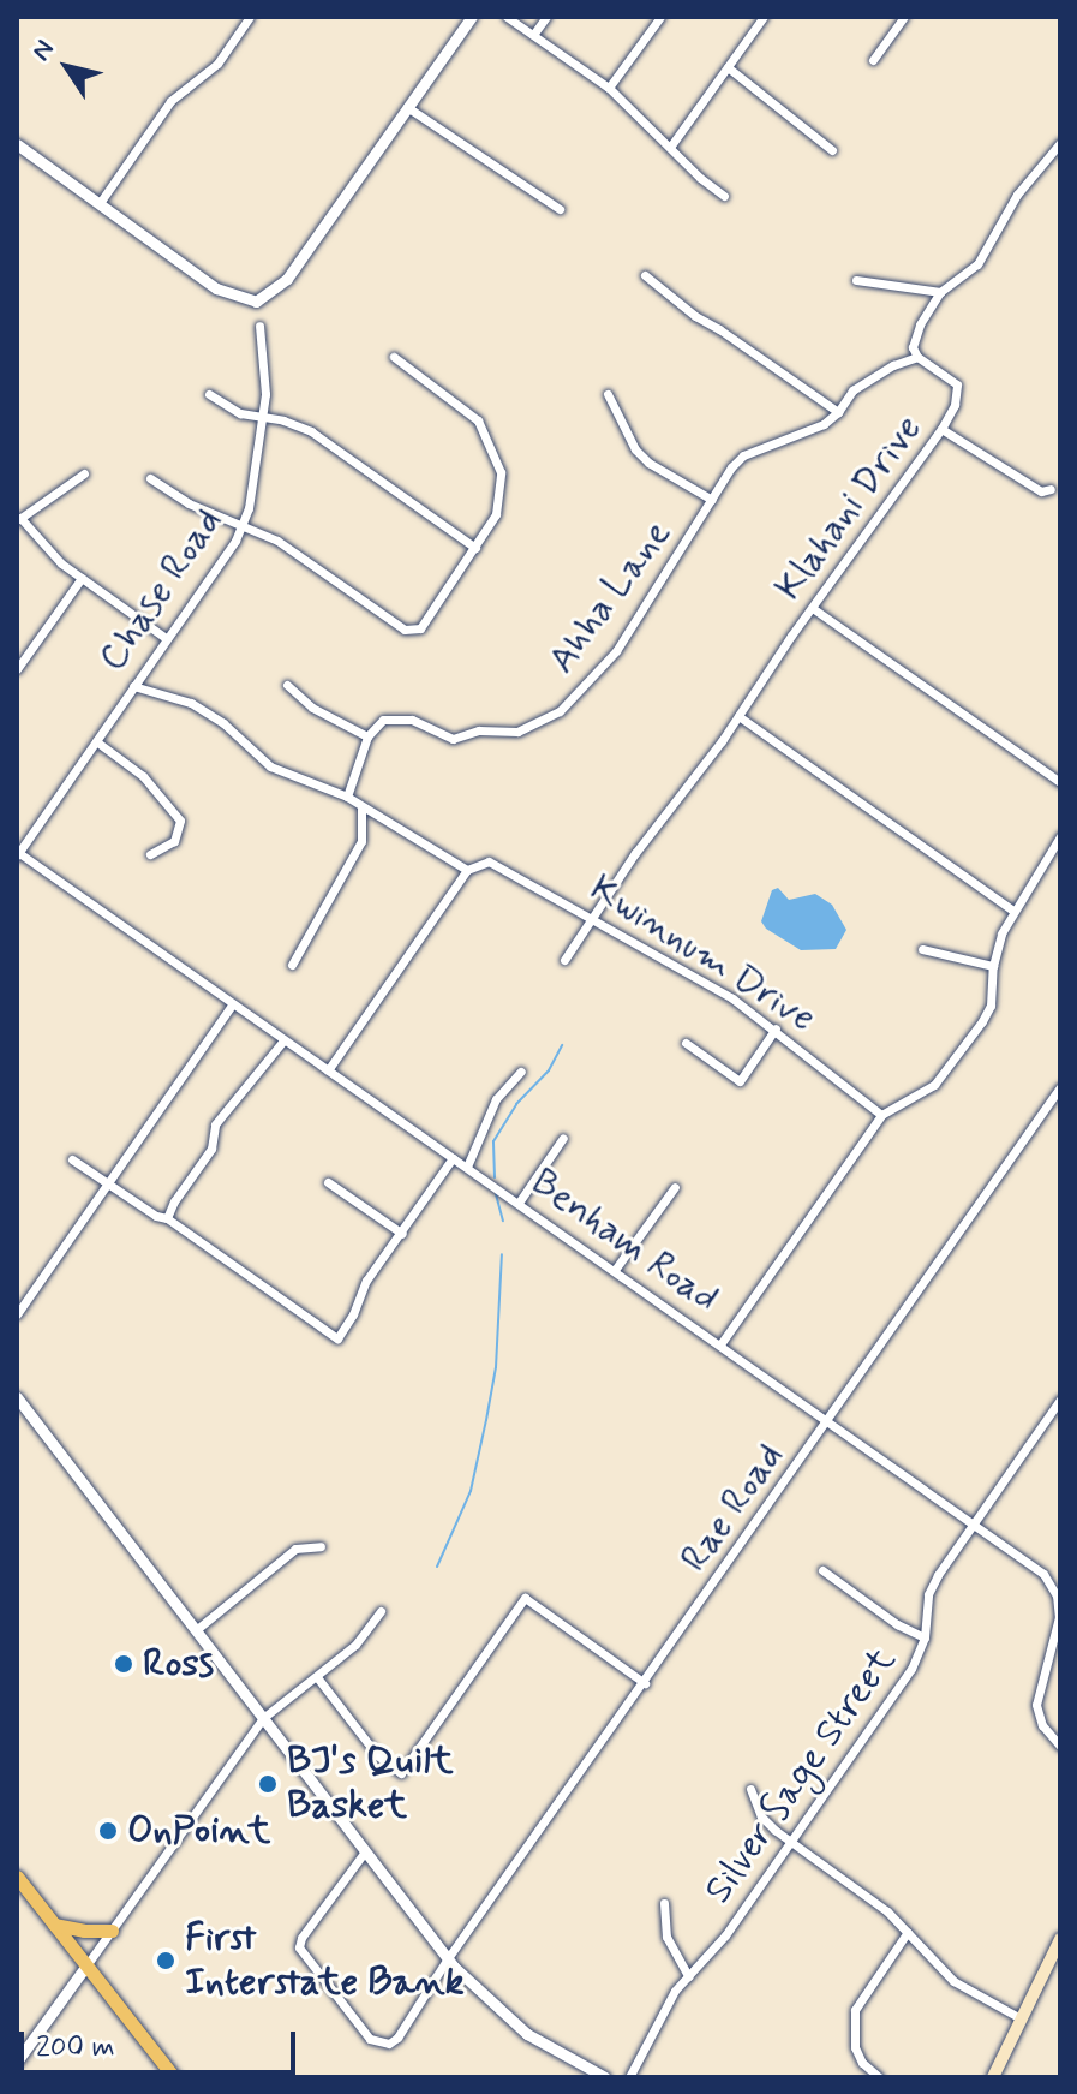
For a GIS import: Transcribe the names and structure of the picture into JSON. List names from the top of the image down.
{
  "streets": {
    "street": [
      "Klahani Drive",
      "Chase Road",
      "Ahha Lane",
      "Kwinnum Drive",
      "Benham Road",
      "Rae Road",
      "Silver Sage Street"
    ]
  },
  "crossings": [
    ["Klahani Drive", "Ahha Lane"],
    ["Klahani Drive", "Kwinnum Drive"],
    ["Chase Road", "Benham Road"],
    ["Benham Road", "Rae Road"],
    ["Benham Road", "Silver Sage Street"]
  ],
  "places": [
    "Ross",
    "BJ's Quilt Basket",
    "OnPoint",
    "First Interstate Bank"
  ],
  "scale_bar": "200 m",
  "north": "top left"
}
